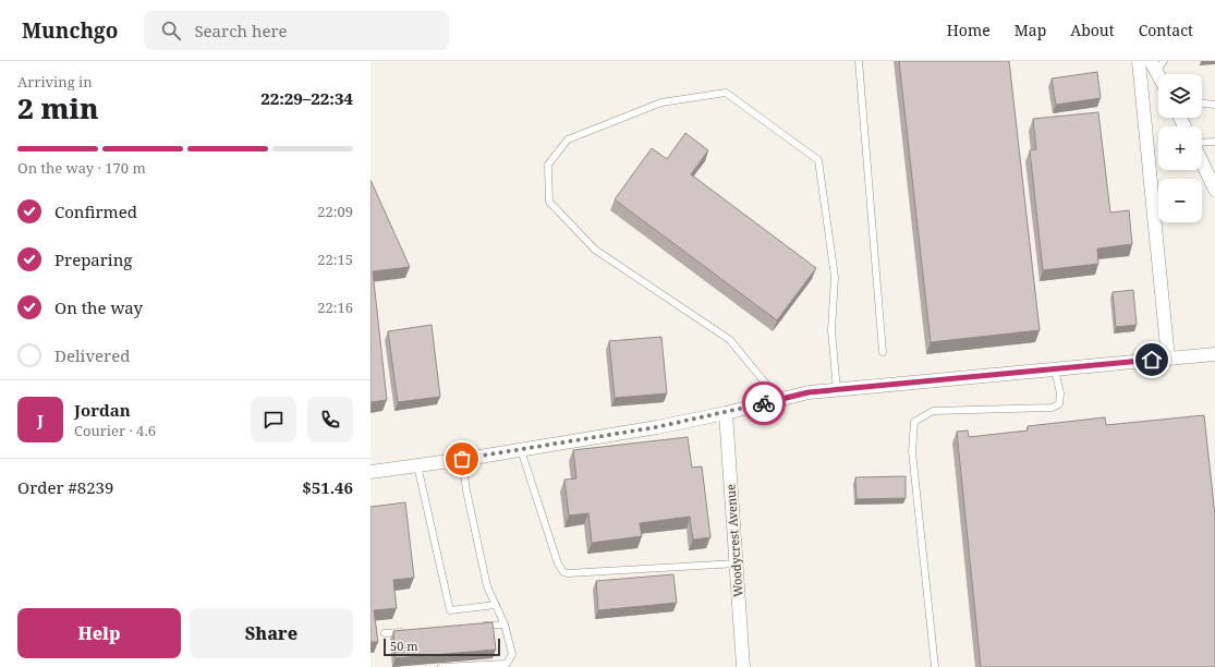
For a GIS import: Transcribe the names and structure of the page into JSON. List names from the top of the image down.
{
  "streets": {
    "street": ["Woodycrest Avenue"]
  },
  "scale_bar": "50 m",
  "page": {
    "header": "Munchgo",
    "search": "Search here",
    "nav": [
      "Home",
      "Map",
      "About",
      "Contact"
    ],
    "heading": ["2 min", "Arriving in", "22:29–22:34"],
    "panel": [
      "Jordan",
      "Courier · 4.6",
      "Order #8239",
      "$51.46"
    ],
    "map_buttons": ["+", "−"],
    "bar": "On the way · 170 m",
    "list": [
      ["Confirmed", "22:09"],
      ["Preparing", "22:15"],
      ["On the way", "22:16"],
      "Delivered"
    ],
    "round": "J",
    "buttons": ["Help", "Share"],
    "scale": "50 m"
  }
}
